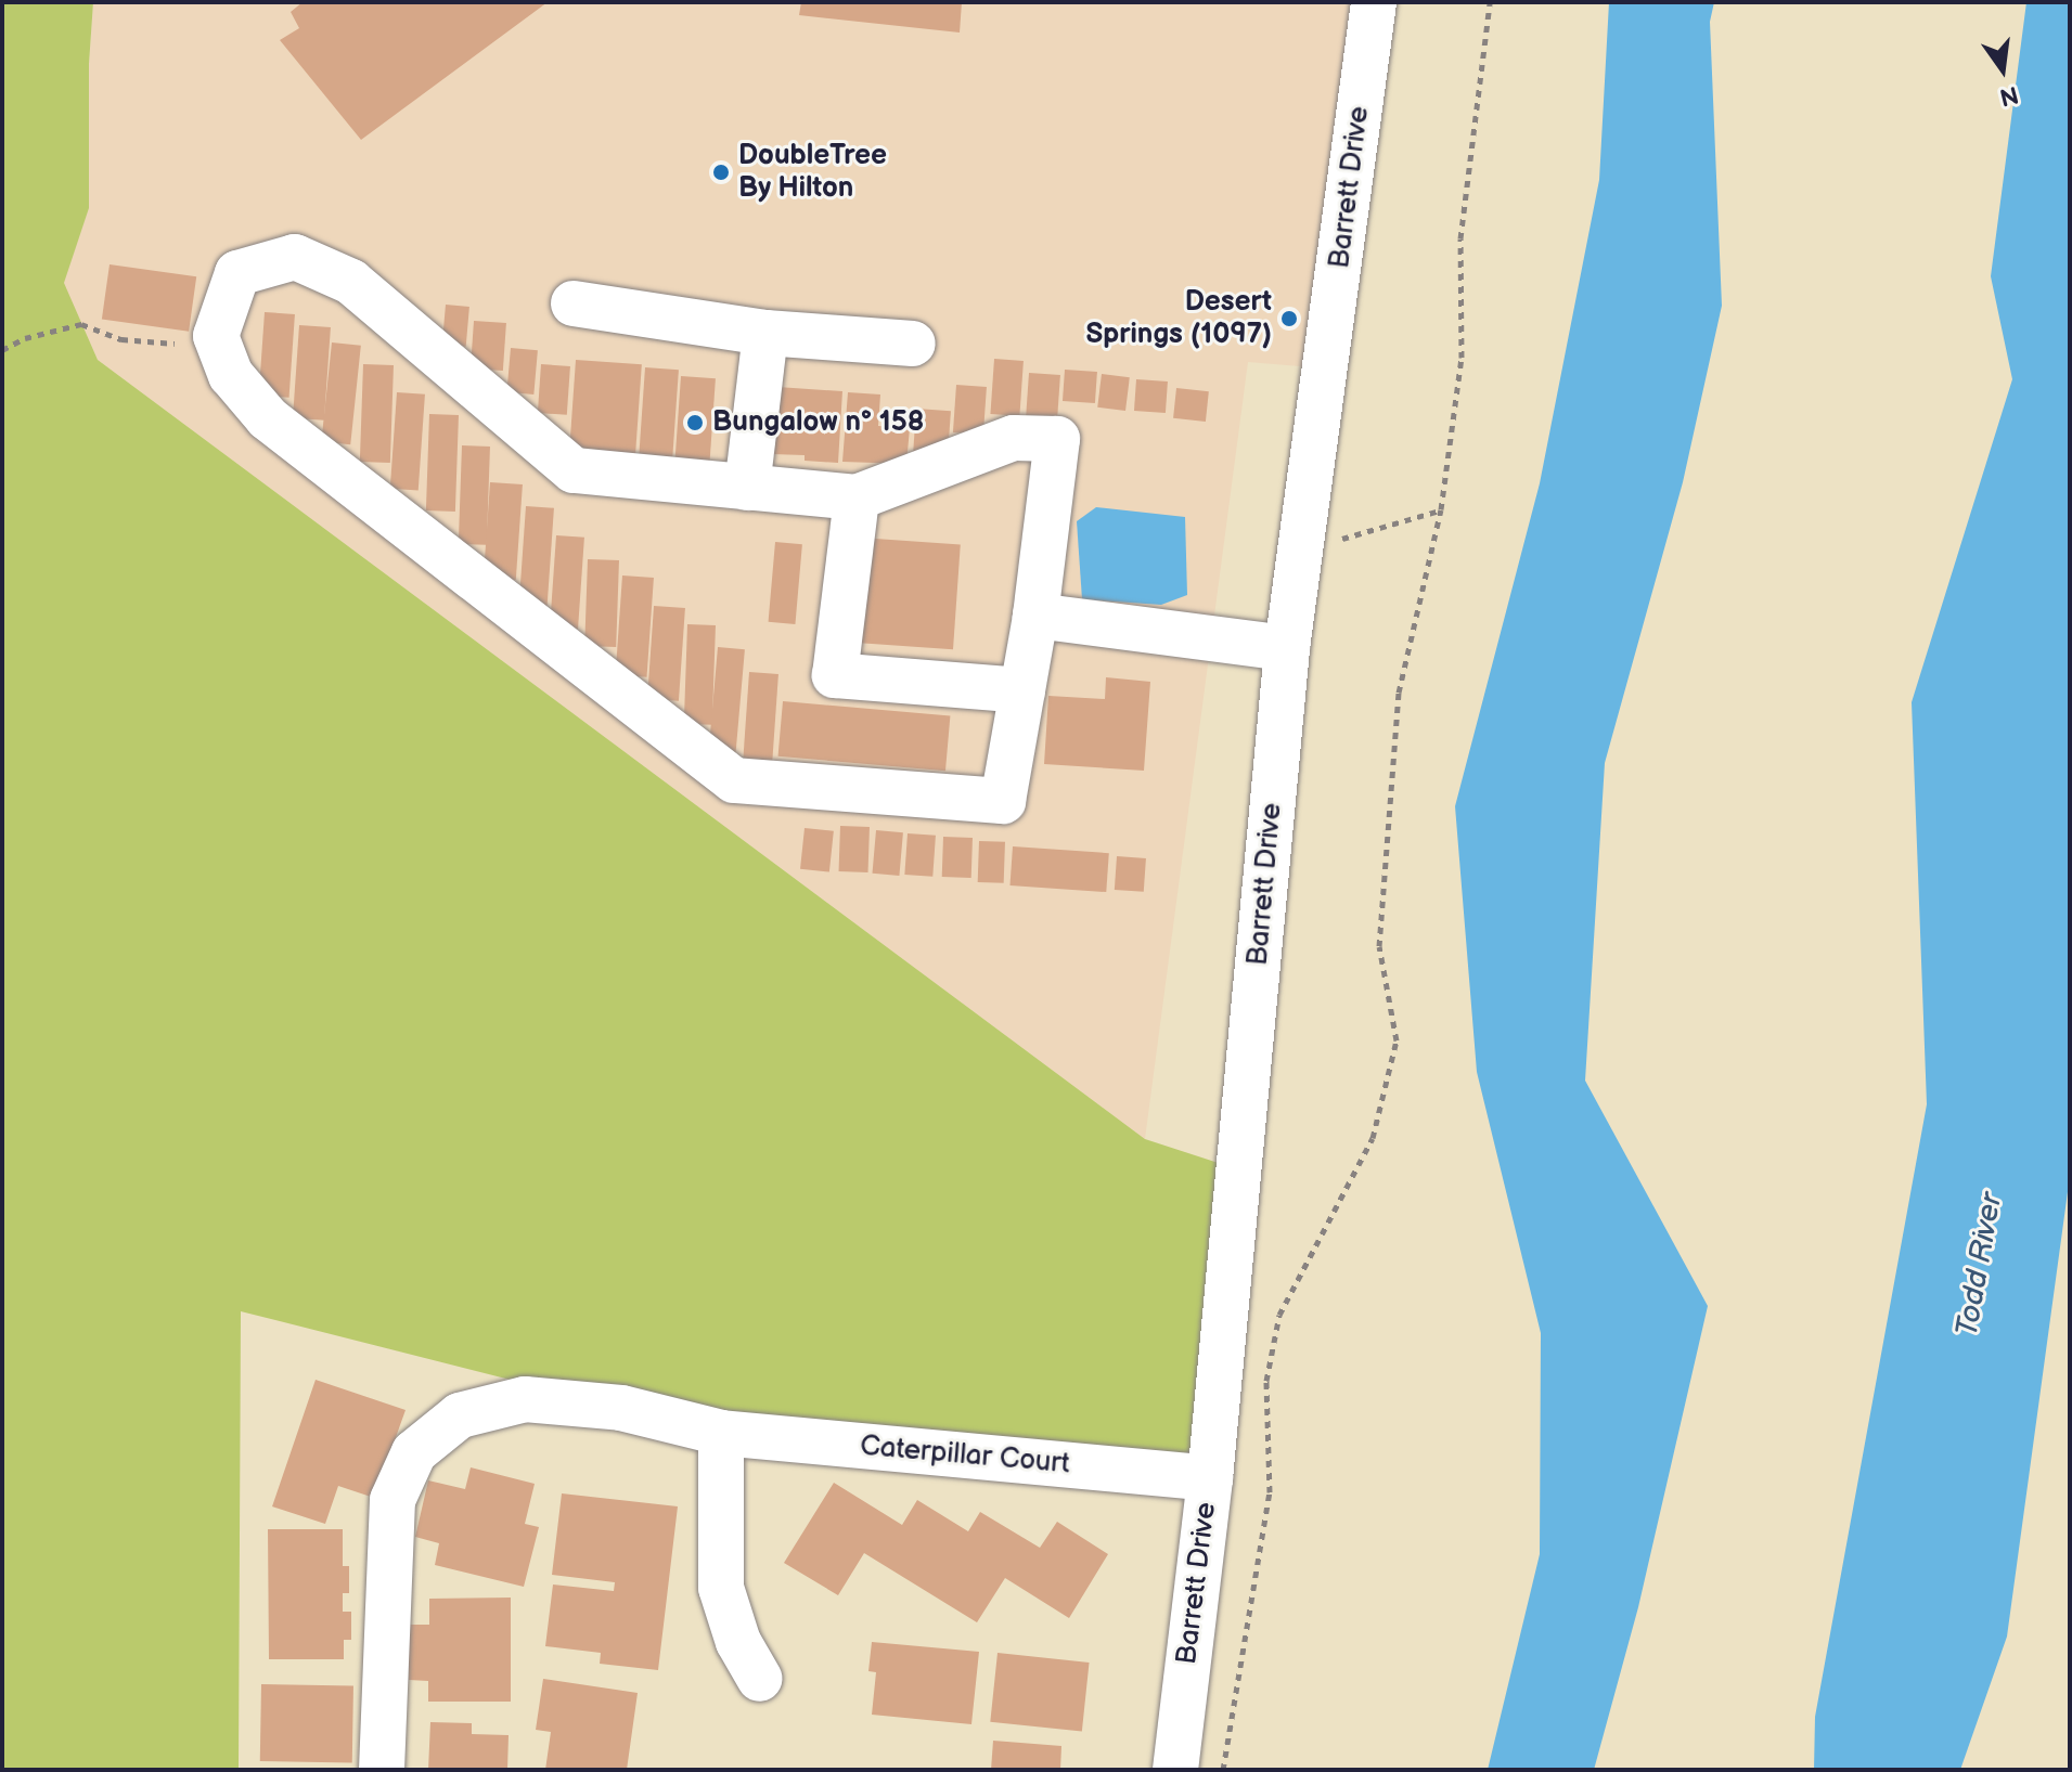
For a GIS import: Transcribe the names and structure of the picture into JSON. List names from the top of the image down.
{
  "streets": {
    "street": ["Barrett Drive", "Caterpillar Court"]
  },
  "crossings": [
    ["Barrett Drive", "Caterpillar Court"]
  ],
  "water": ["Todd River"],
  "places": ["DoubleTree By Hilton", "Desert Springs (1097)", "Bungalow n° 158"],
  "north": "bottom"
}
